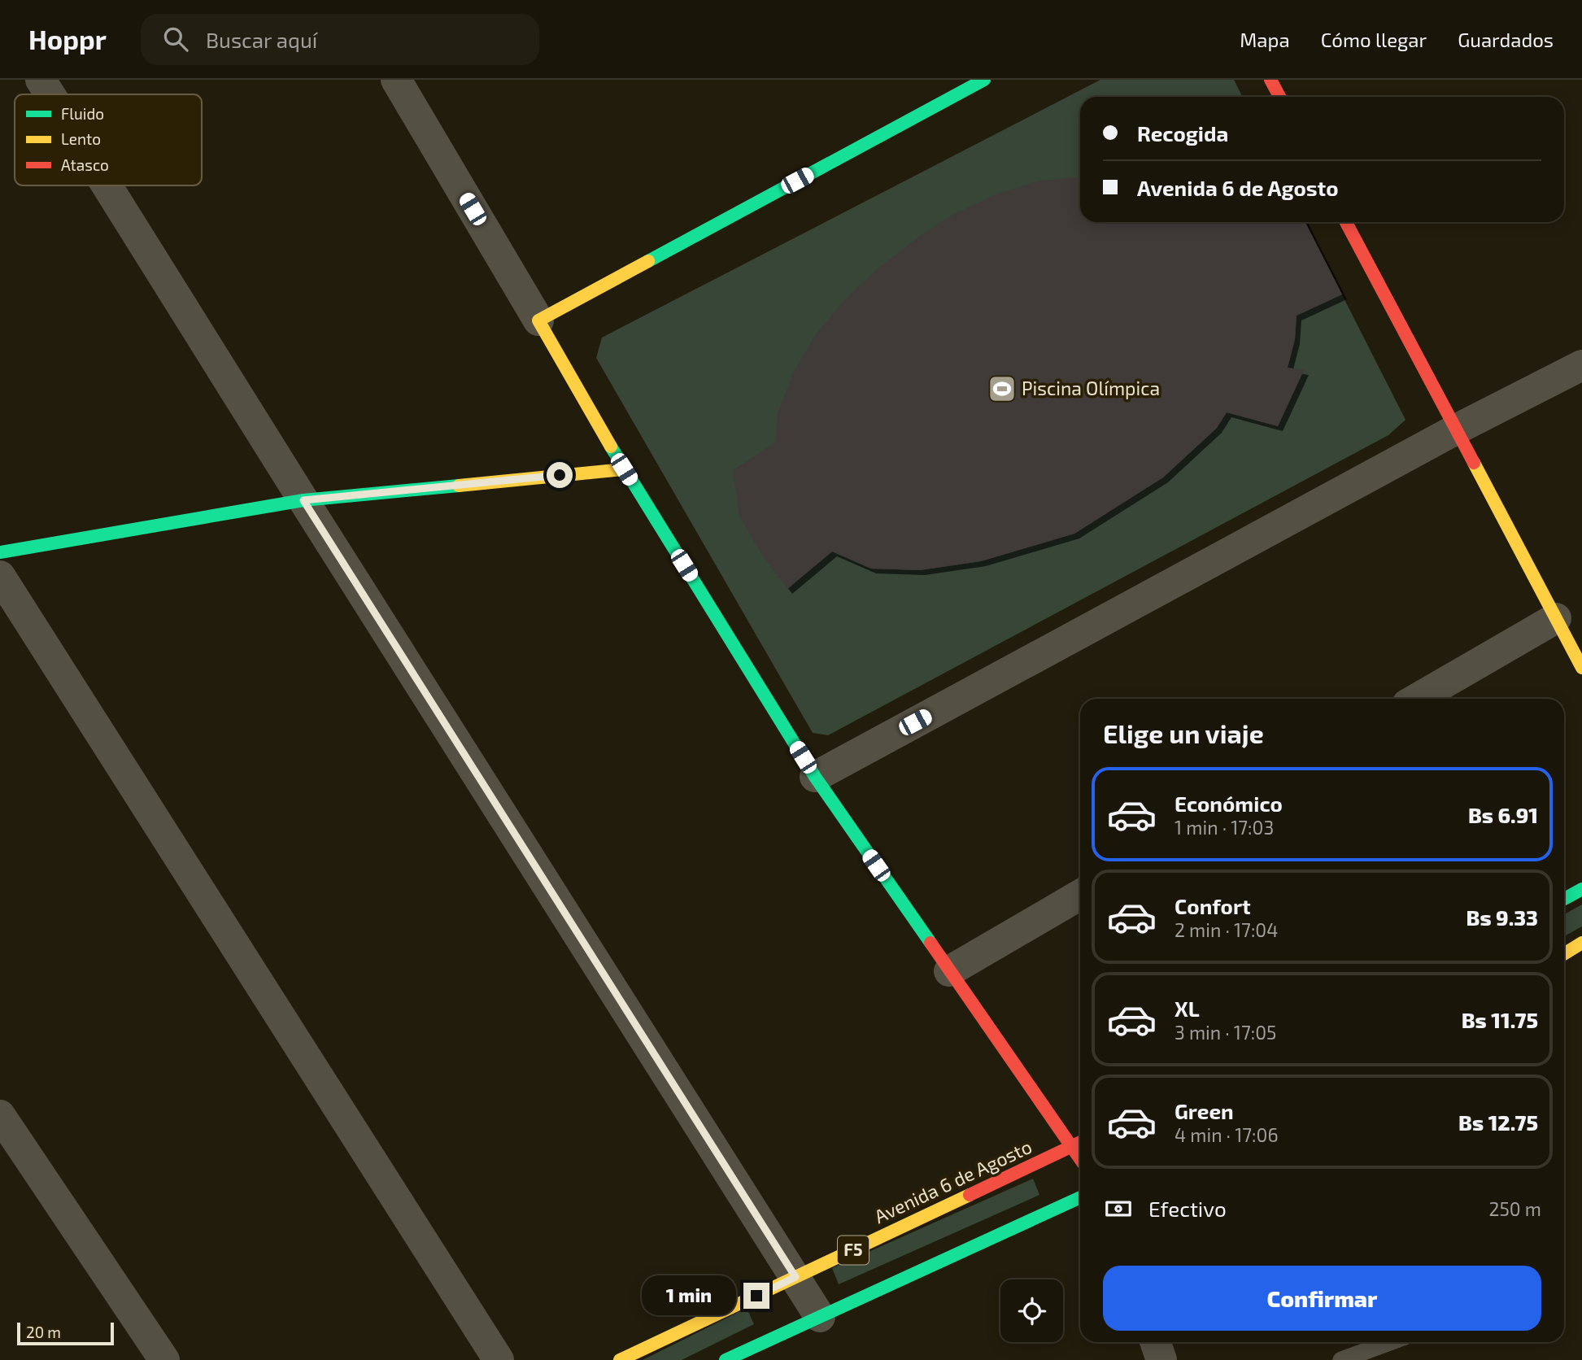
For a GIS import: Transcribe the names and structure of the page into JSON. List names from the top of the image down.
{
  "streets": {
    "main road": ["Avenida 6 de Agosto", "F5"]
  },
  "places": {
    "sports": ["Piscina Olímpica"]
  },
  "legend": ["Fluido", "Lento", "Atasco"],
  "scale_bar": "20 m",
  "page": {
    "header": "Hoppr",
    "search": "Buscar aquí",
    "nav": ["Mapa", "Cómo llegar", "Guardados"],
    "banner": ["Recogida", "Avenida 6 de Agosto"],
    "heading": "Elige un viaje",
    "list": [
      {
        "name": "Económico",
        "note": "1 min · 17:03",
        "value": "Bs 6.91"
      },
      {
        "name": "Confort",
        "note": "2 min · 17:04",
        "value": "Bs 9.33"
      },
      {
        "name": "XL",
        "note": "3 min · 17:05",
        "value": "Bs 11.75"
      },
      {
        "name": "Green",
        "note": "4 min · 17:06",
        "value": "Bs 12.75"
      }
    ],
    "pay": ["Efectivo", "250 m"],
    "buttons": "Confirmar",
    "bubble": "1 min",
    "scale": "20 m"
  }
}
